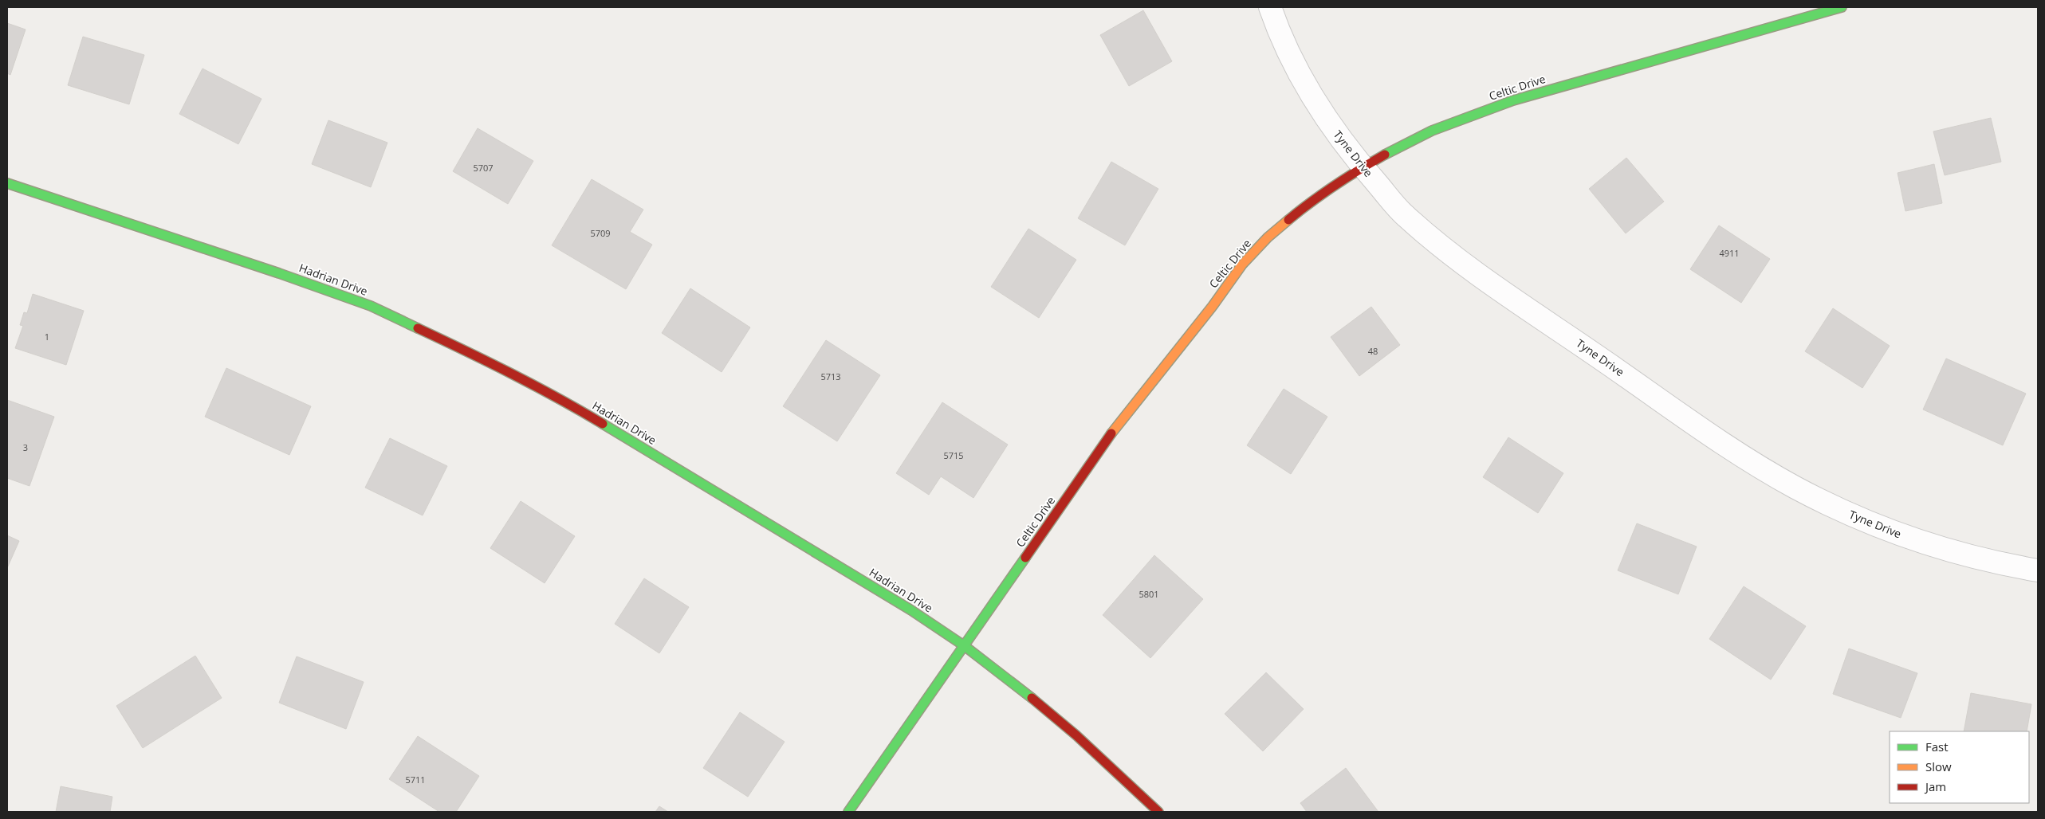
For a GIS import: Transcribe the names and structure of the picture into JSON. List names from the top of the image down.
{
  "streets": {
    "street": ["Celtic Drive", "Tyne Drive", "Hadrian Drive"]
  },
  "crossings": [
    ["Celtic Drive", "Tyne Drive"],
    ["Celtic Drive", "Hadrian Drive"]
  ],
  "house_numbers": [
    "5707",
    "5709",
    "4911",
    "1",
    "48",
    "5713",
    "3",
    "5715",
    "5801",
    "5711"
  ],
  "legend": ["Fast", "Slow", "Jam"]
}
